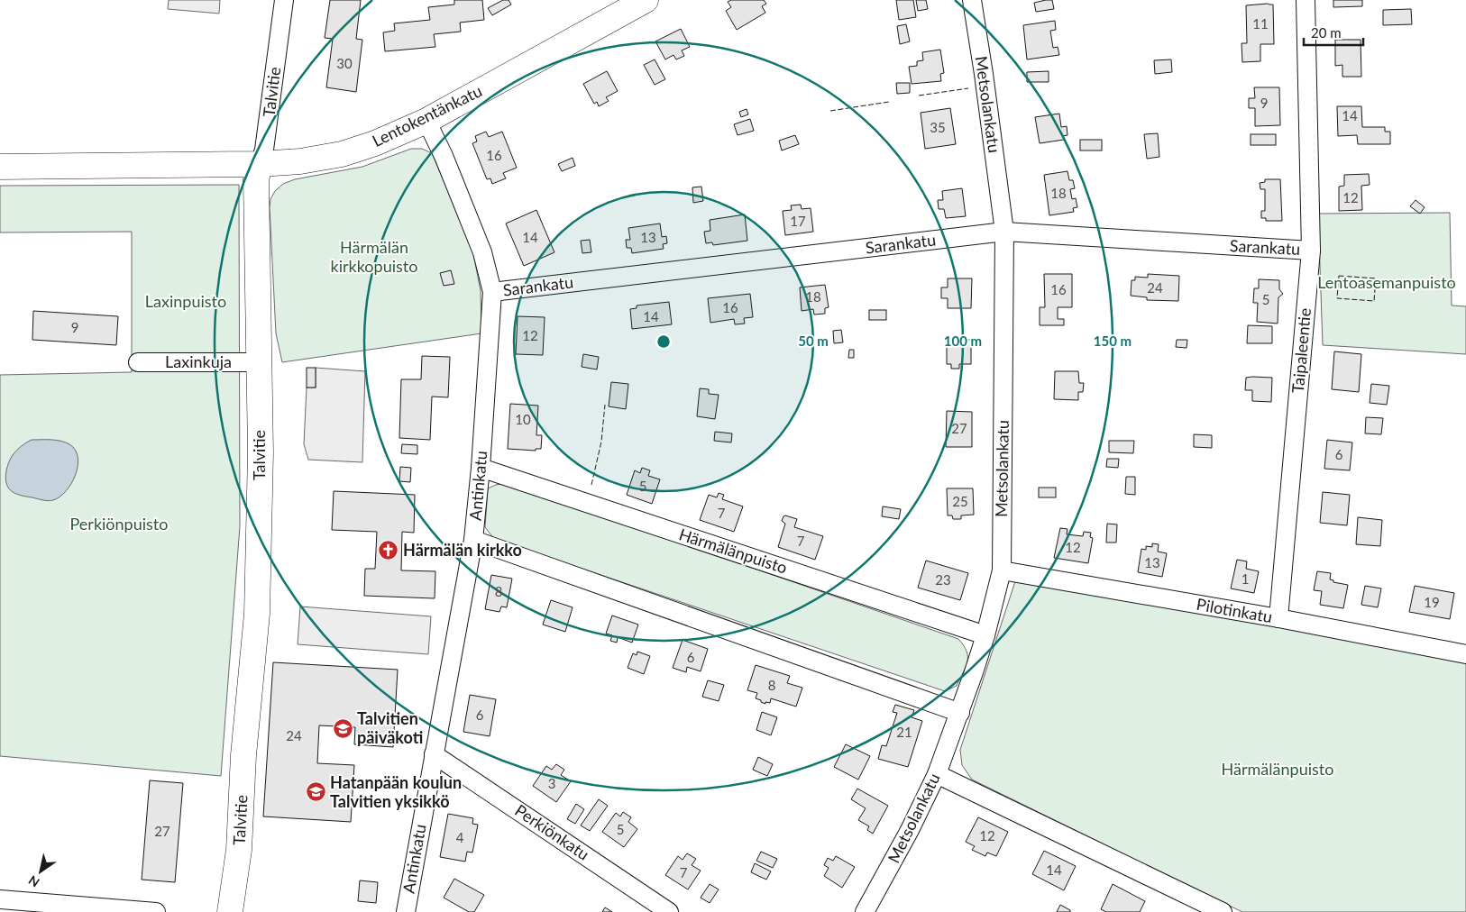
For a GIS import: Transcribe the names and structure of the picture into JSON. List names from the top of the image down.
{
  "streets": {
    "street": [
      "Talvitie",
      "Metsolankatu",
      "Lentokentänkatu",
      "Sarankatu",
      "Taipaleentie",
      "Laxinkuja",
      "Antinkatu",
      "Härmälänpuisto",
      "Pilotinkatu",
      "Perkiönkatu"
    ]
  },
  "crossings": [
    ["Talvitie", "Lentokentänkatu"],
    ["Talvitie", "Laxinkuja"],
    ["Metsolankatu", "Sarankatu"],
    ["Metsolankatu", "Härmälänpuisto"],
    ["Metsolankatu", "Pilotinkatu"],
    ["Lentokentänkatu", "Antinkatu"],
    ["Sarankatu", "Taipaleentie"],
    ["Sarankatu", "Antinkatu"],
    ["Taipaleentie", "Pilotinkatu"],
    ["Antinkatu", "Härmälänpuisto"],
    ["Antinkatu", "Perkiönkatu"]
  ],
  "parks": [
    "Härmälän kirkkopuisto",
    "Lentoasemanpuisto",
    "Laxinpuisto",
    "Perkiönpuisto",
    "Härmälänpuisto"
  ],
  "places": {
    "church": ["Härmälän kirkko"],
    "school or university": ["Talvitien päiväkoti", "Hatanpään koulun Talvitien yksikkö"]
  },
  "house_numbers": [
    "11",
    "30",
    "9",
    "14",
    "35",
    "16",
    "18",
    "12",
    "17",
    "14",
    "13",
    "24",
    "16",
    "18",
    "5",
    "16",
    "14",
    "9",
    "12",
    "10",
    "27",
    "6",
    "5",
    "25",
    "7",
    "7",
    "12",
    "13",
    "1",
    "23",
    "8",
    "19",
    "6",
    "8",
    "6",
    "21",
    "24",
    "3",
    "5",
    "27",
    "12",
    "4",
    "14",
    "7"
  ],
  "scale_bar": "20 m",
  "north": "bottom left",
  "rings": ["50 m", "100 m", "150 m"]
}
